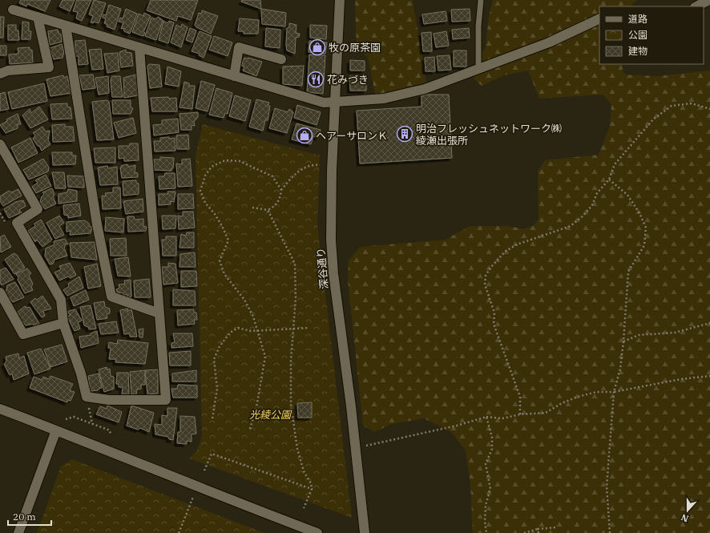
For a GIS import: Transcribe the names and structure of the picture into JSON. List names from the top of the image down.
{
  "streets": {
    "street": ["深谷通り"]
  },
  "parks": ["光綾公園"],
  "places": {
    "shop": ["牧の原茶園", "ヘアーサロンＫ"],
    "restaurant": ["花みづき"],
    "building": ["明治フレッシュネットワーク㈱ 綾瀬出張所"]
  },
  "legend": ["道路", "公園", "建物"],
  "scale_bar": "20 m",
  "north": "bottom"
}
